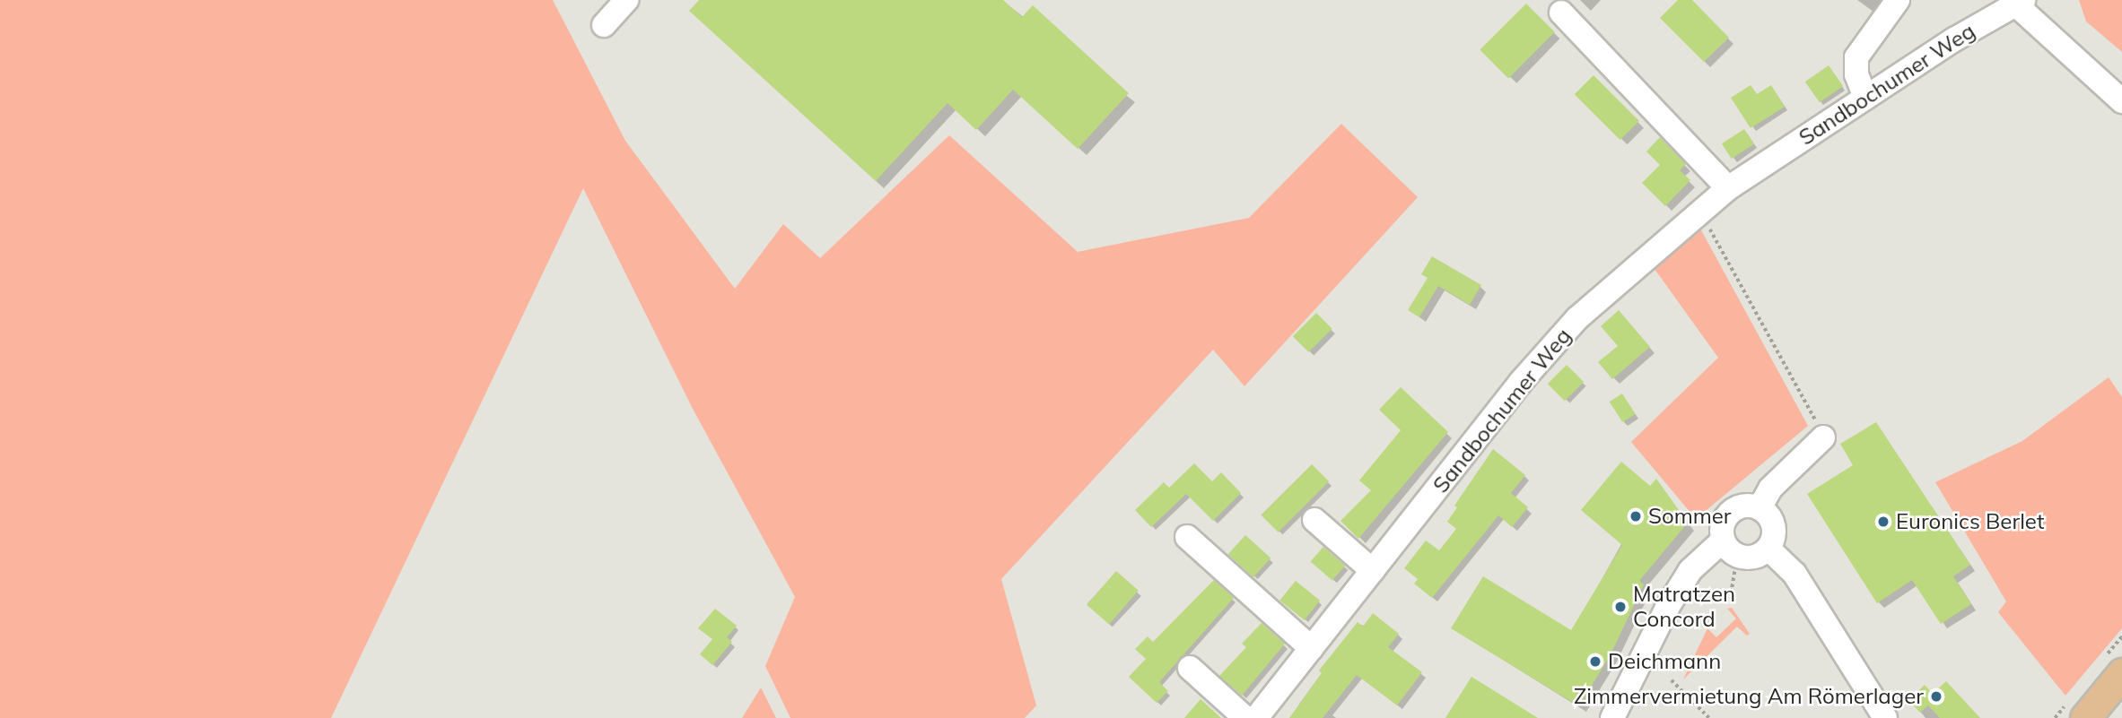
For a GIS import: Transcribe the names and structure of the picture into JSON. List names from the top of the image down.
{
  "streets": {
    "street": ["Sandbochumer Weg"]
  },
  "places": [
    "Sommer",
    "Euronics Berlet",
    "Matratzen Concord",
    "Deichmann",
    "Zimmervermietung Am Römerlager"
  ]
}
